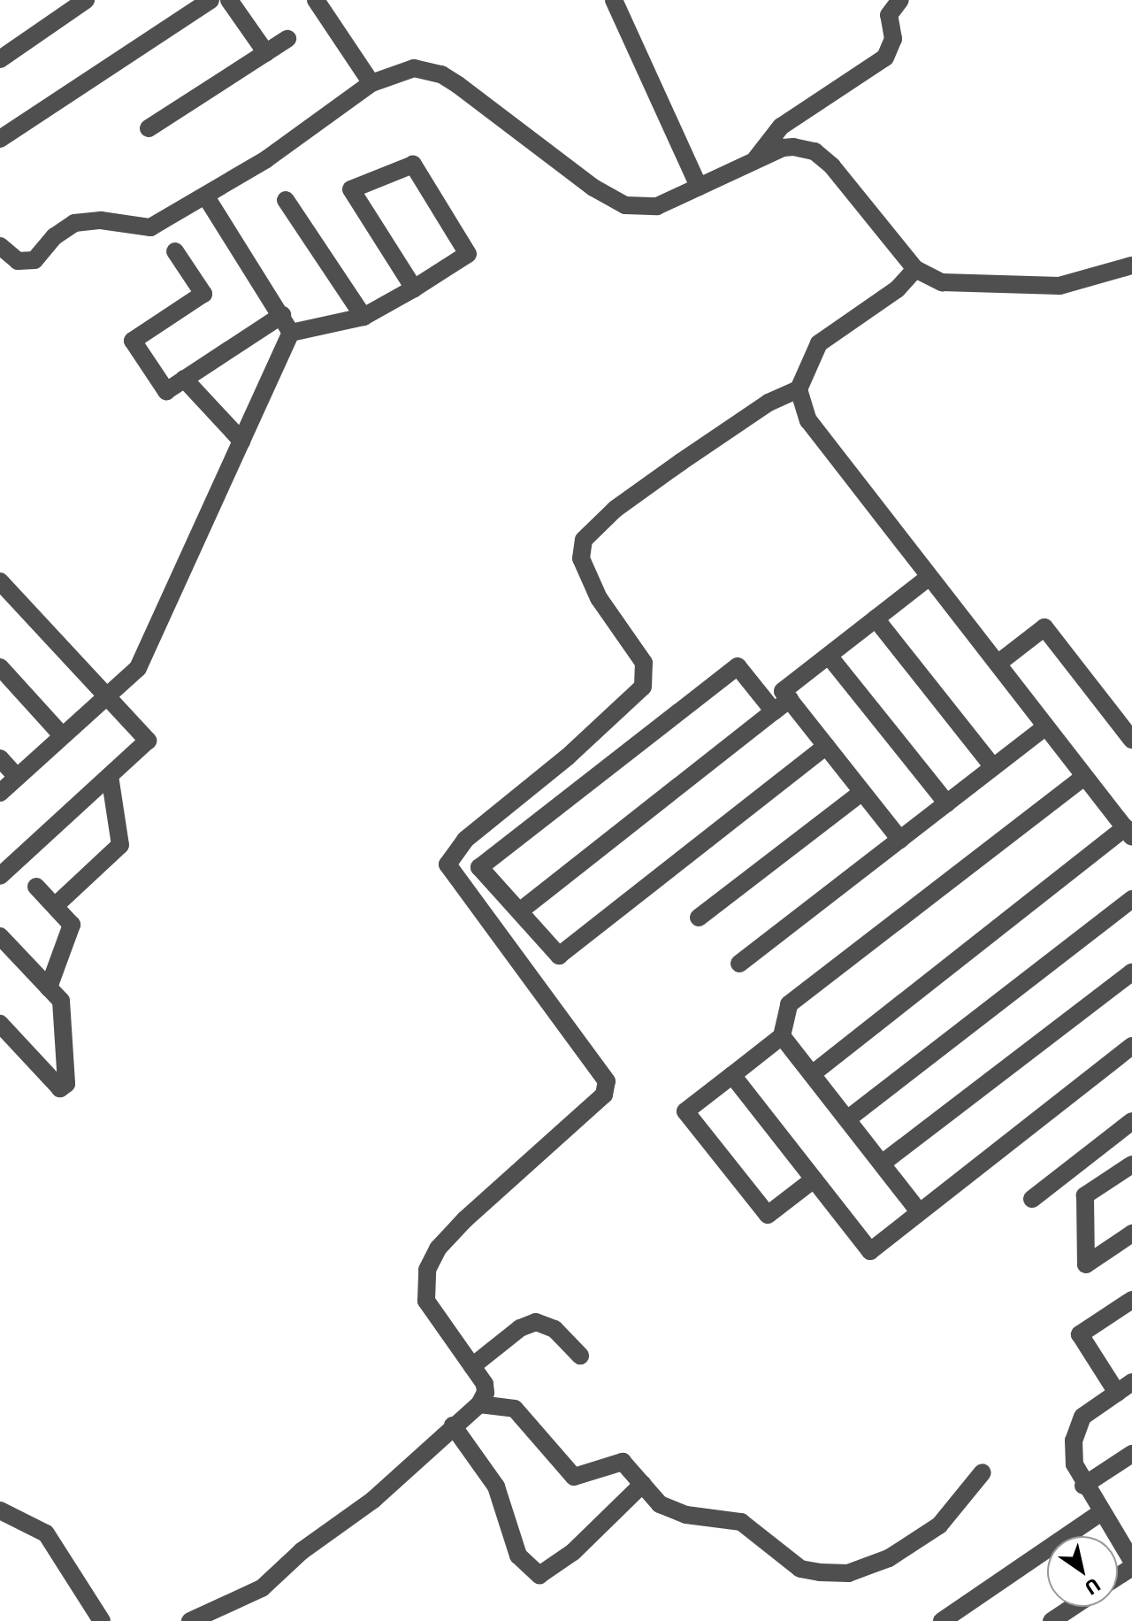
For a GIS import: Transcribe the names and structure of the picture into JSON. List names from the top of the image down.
{
  "north": "bottom right"
}
